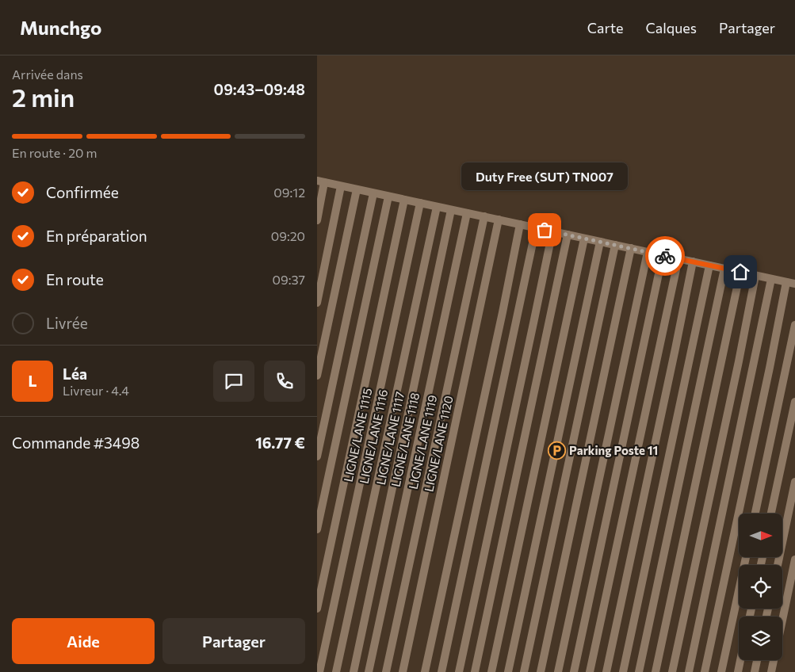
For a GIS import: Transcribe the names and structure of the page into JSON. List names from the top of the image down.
{
  "streets": {
    "lane": [
      "LIGNE/LANE 1115",
      "LIGNE/LANE 1116",
      "LIGNE/LANE 1117",
      "LIGNE/LANE 1118",
      "LIGNE/LANE 1119",
      "LIGNE/LANE 1120"
    ]
  },
  "places": {
    "other": ["Duty Free (SUT) TN007"],
    "parking": ["Parking Poste 11"]
  },
  "north": "right",
  "page": {
    "header": "Munchgo",
    "nav": ["Carte", "Calques", "Partager"],
    "heading": ["2 min", "Arrivée dans", "09:43–09:48"],
    "panel": [
      "Léa",
      "Livreur · 4.4",
      "Commande #3498",
      "16.77 €"
    ],
    "bar": "En route · 20 m",
    "bubble": "Duty Free (SUT) TN007",
    "list": [
      ["Confirmée", "09:12"],
      ["En préparation", "09:20"],
      ["En route", "09:37"],
      "Livrée"
    ],
    "round": "L",
    "buttons": ["Aide", "Partager"]
  }
}
